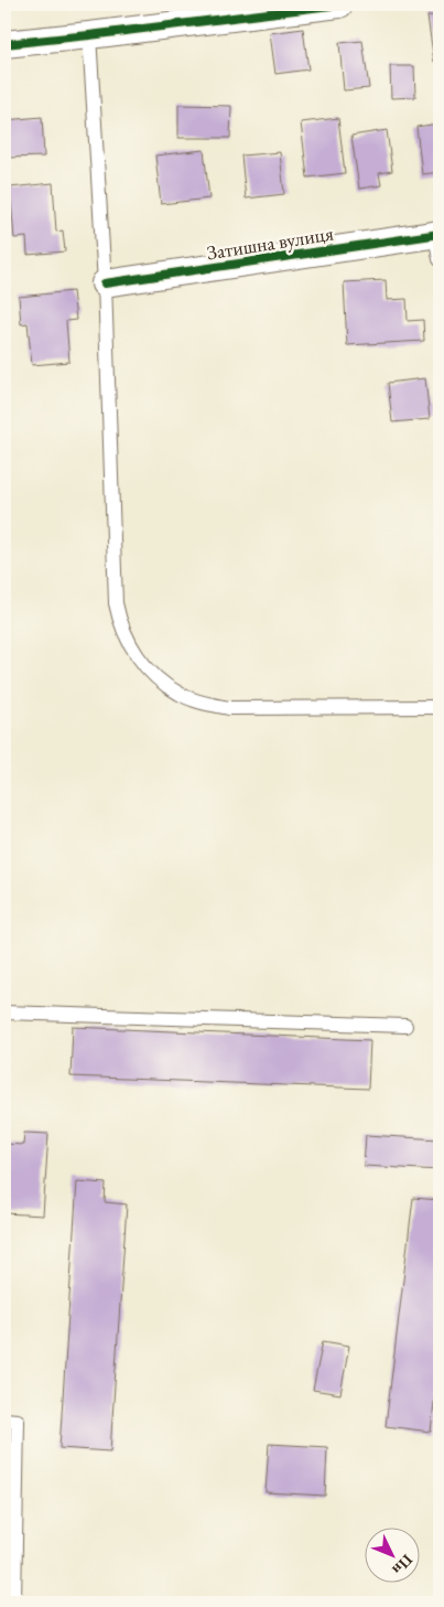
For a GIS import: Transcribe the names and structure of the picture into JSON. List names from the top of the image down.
{
  "streets": {
    "street": ["Затишна вулиця"]
  },
  "north": "bottom right"
}
